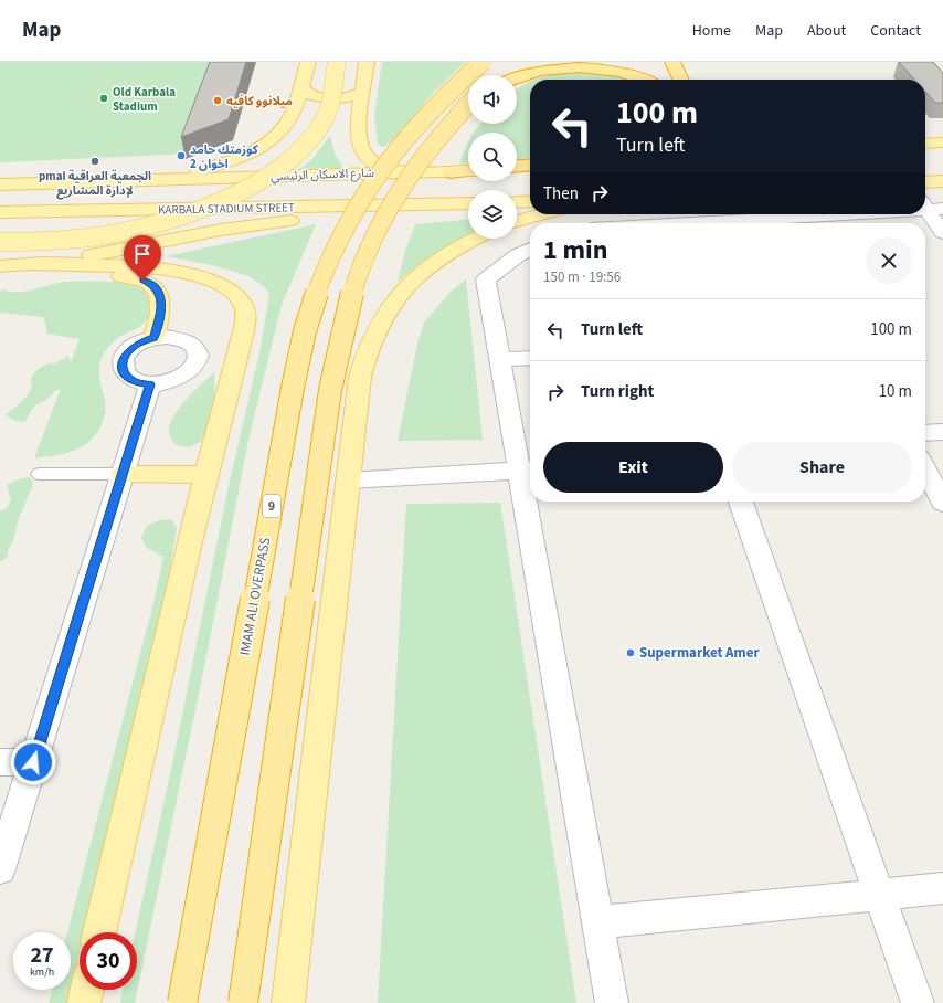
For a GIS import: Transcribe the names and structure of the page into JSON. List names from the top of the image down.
{
  "streets": {
    "highway": ["9", "IMAM ALI OVERPASS"],
    "main road": ["شارع الاسكان الرئيسي", "KARBALA STADIUM STREET"]
  },
  "places": [
    "Old Karbala Stadium",
    "ميلانوو كافيه",
    "كوزمتك حامد اخوان 2",
    "pmai الجمعية العراقية لإدارة المشاريع",
    "Supermarket Amer"
  ],
  "page": {
    "header": "Map",
    "nav": [
      "Home",
      "Map",
      "About",
      "Contact"
    ],
    "turn": ["100 m", "Turn left"],
    "then": "Then",
    "heading": ["1 min", "150 m · 19:56"],
    "list": [
      {
        "name": "Turn left",
        "value": "100 m"
      },
      {
        "name": "Turn right",
        "value": "10 m"
      }
    ],
    "buttons": ["Exit", "Share"],
    "speed": "27 km/h",
    "limit": "30"
  }
}
